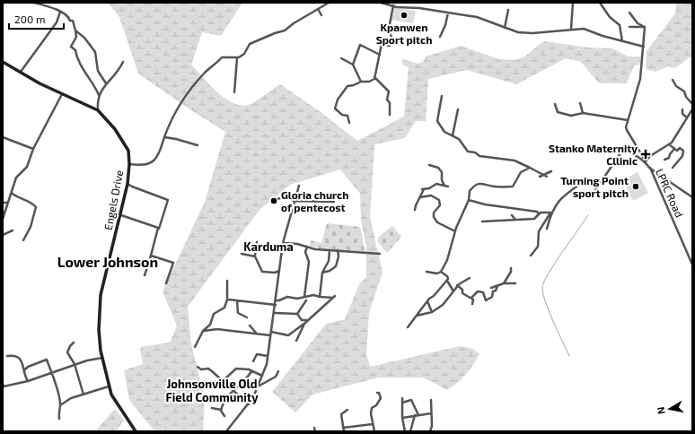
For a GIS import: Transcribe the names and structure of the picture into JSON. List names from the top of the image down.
{
  "streets": {
    "street": ["LPRC Road", "Engels Drive"]
  },
  "districts": ["Karduma", "Lower Johnson", "Johnsonville Old Field Community"],
  "places": {
    "other": ["Kpanwen Sport pitch", "Turning Point sport pitch", "Gloria church of pentecost"],
    "health": ["Stanko Maternity Cllinic"]
  },
  "scale_bar": "200 m",
  "north": "left"
}
